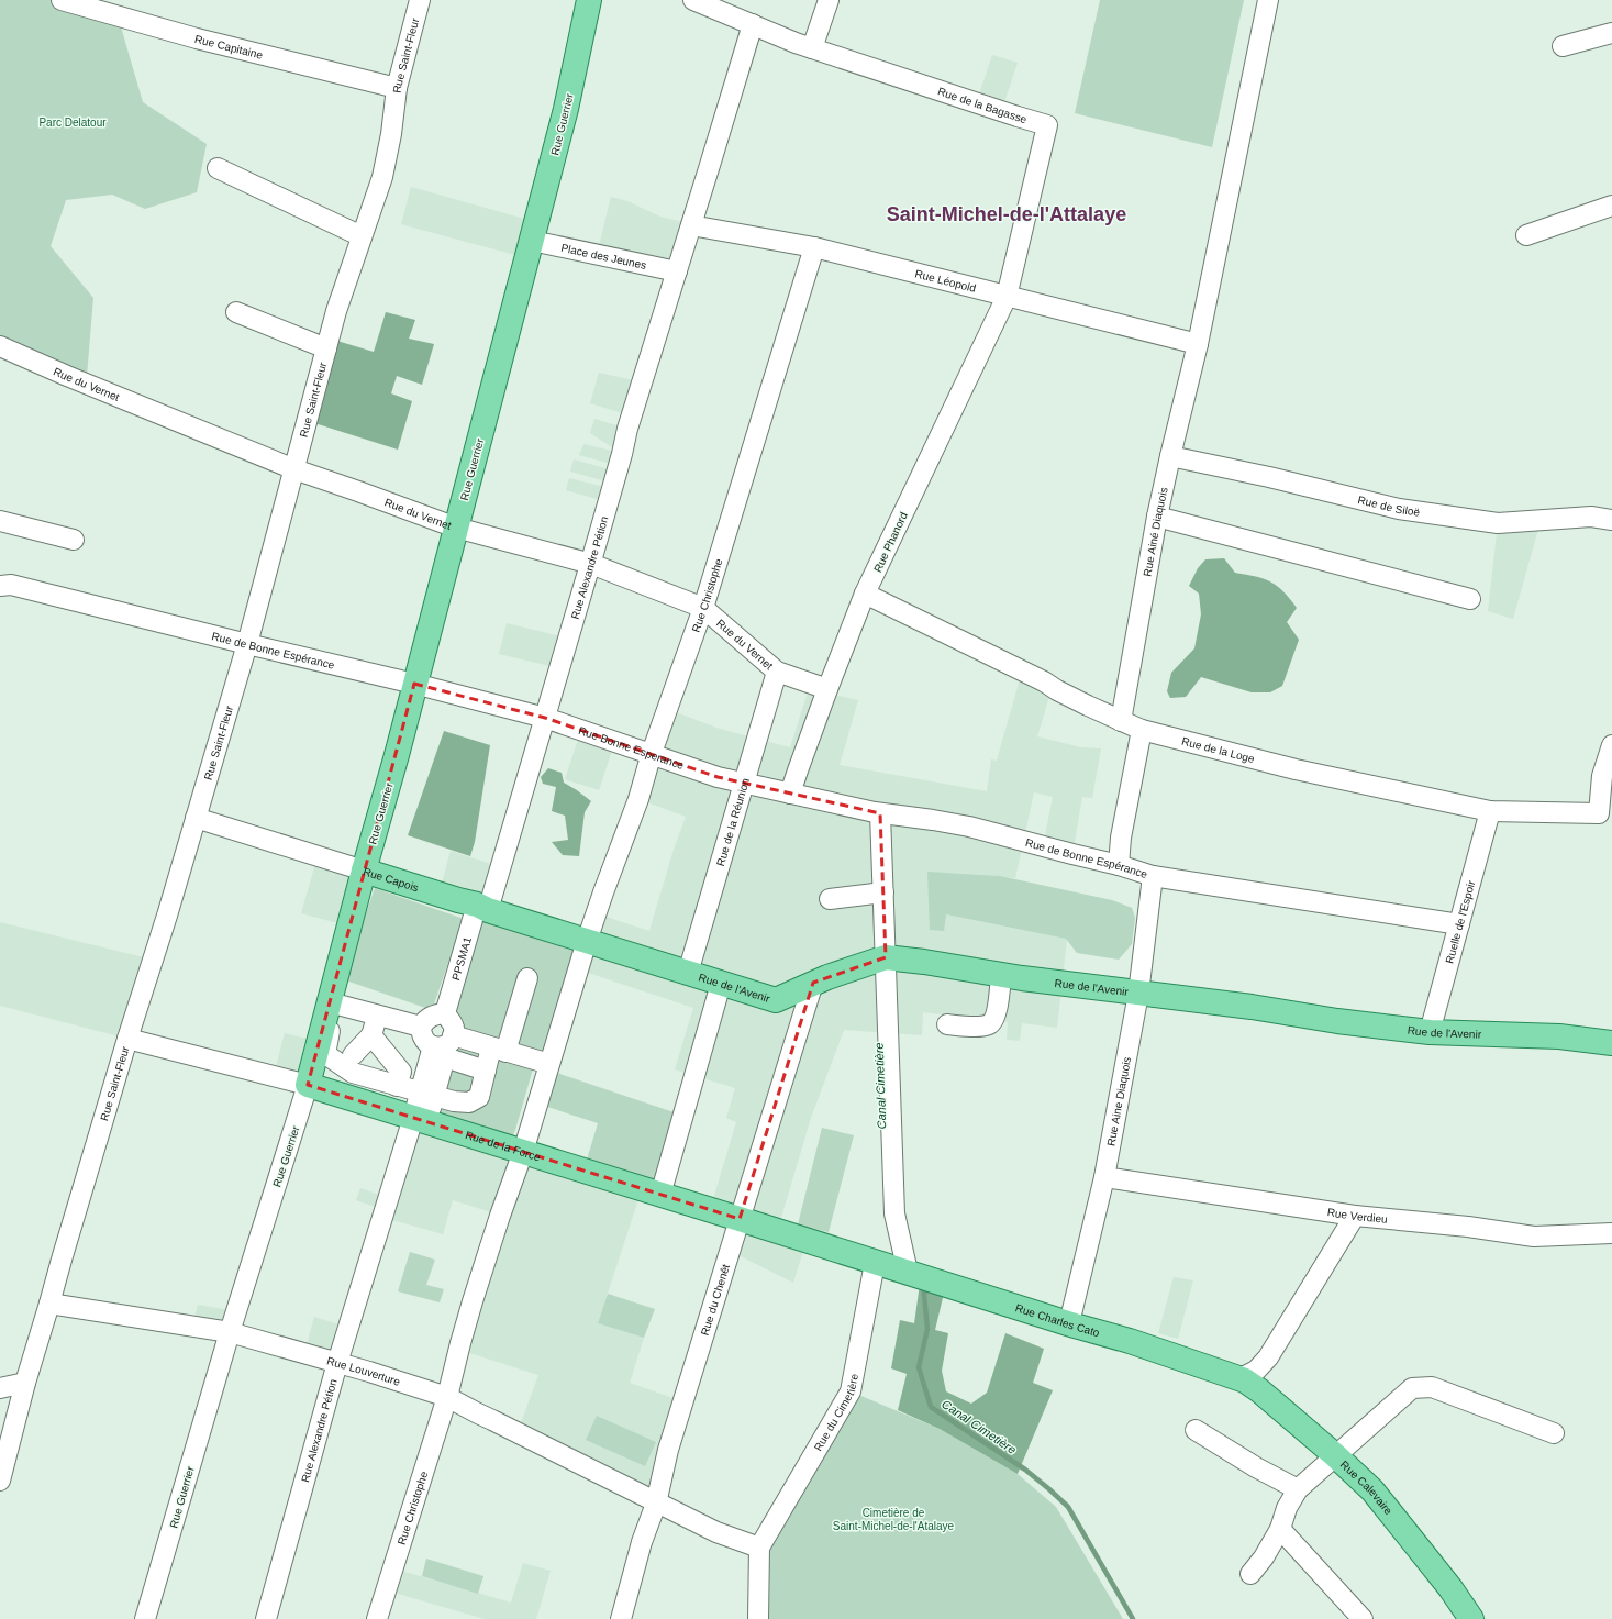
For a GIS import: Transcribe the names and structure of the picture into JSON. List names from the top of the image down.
{
  "streets": {
    "main road": [
      "Rue Guerrier",
      "Rue Capois",
      "Rue de l'Avenir",
      "Rue de la Force",
      "Rue Charles Cato",
      "Rue Calevaire"
    ],
    "street": [
      "Rue Capitaine",
      "Rue Saint-Fleur",
      "Rue de la Bagasse",
      "Place des Jeunes",
      "Rue Léopold",
      "Rue du Vernet",
      "Rue de Siloë",
      "Rue Ainé Diaquois",
      "Rue Phanord",
      "Rue Alexandre Pétion",
      "Rue Christophe",
      "Rue de Bonne Espérance",
      "Rue Bonne Esperance",
      "Rue de la Loge",
      "Rue de la Réunion",
      "Ruelle de l'Espoir",
      "PPSMA1",
      "Rue Aine Diaquois",
      "Rue Verdieu",
      "Rue du Chenêt",
      "Rue Louverture",
      "Rue du Cimetière"
    ]
  },
  "crossings": [
    ["Rue Capitaine", "Rue Saint-Fleur"],
    ["Rue Saint-Fleur", "Rue du Vernet"],
    ["Rue Saint-Fleur", "Rue de Bonne Espérance"],
    ["Rue Saint-Fleur", "Rue Capois"],
    ["Rue Saint-Fleur", "Rue de la Force"],
    ["Rue Saint-Fleur", "Rue Louverture"],
    ["Rue de la Bagasse", "Rue Léopold"],
    ["Rue de la Bagasse", "Rue Phanord"],
    ["Rue de la Bagasse", "Rue Alexandre Pétion"],
    ["Rue Guerrier", "Place des Jeunes"],
    ["Rue Guerrier", "Rue du Vernet"],
    ["Rue Guerrier", "Rue de Bonne Espérance"],
    ["Rue Guerrier", "Rue Capois"],
    ["Rue Guerrier", "Rue de la Force"],
    ["Rue Guerrier", "Rue Louverture"],
    ["Place des Jeunes", "Rue Alexandre Pétion"],
    ["Rue Léopold", "Rue Ainé Diaquois"],
    ["Rue Léopold", "Rue Phanord"],
    ["Rue Léopold", "Rue Alexandre Pétion"],
    ["Rue Léopold", "Rue Christophe"],
    ["Rue du Vernet", "Rue Phanord"],
    ["Rue du Vernet", "Rue Alexandre Pétion"],
    ["Rue du Vernet", "Rue Christophe"],
    ["Rue du Vernet", "Rue de la Réunion"],
    ["Rue de Siloë", "Rue Ainé Diaquois"],
    ["Rue Ainé Diaquois", "Rue de la Loge"],
    ["Rue Phanord", "Rue de Bonne Espérance"],
    ["Rue Phanord", "Rue de la Loge"],
    ["Rue Alexandre Pétion", "Rue de Bonne Espérance"],
    ["Rue Alexandre Pétion", "Rue Bonne Esperance"],
    ["Rue Alexandre Pétion", "Rue Capois"],
    ["Rue Alexandre Pétion", "PPSMA1"],
    ["Rue Alexandre Pétion", "Rue de la Force"],
    ["Rue Alexandre Pétion", "Rue Louverture"],
    ["Rue Christophe", "Rue Bonne Esperance"],
    ["Rue Christophe", "Rue Capois"],
    ["Rue Christophe", "Rue de l'Avenir"],
    ["Rue Christophe", "Rue de la Force"],
    ["Rue Christophe", "Rue Louverture"],
    ["Rue de Bonne Espérance", "Rue Bonne Esperance"],
    ["Rue de Bonne Espérance", "Rue de la Réunion"],
    ["Rue de Bonne Espérance", "Ruelle de l'Espoir"],
    ["Rue de Bonne Espérance", "Rue Aine Diaquois"],
    ["Rue de la Loge", "Ruelle de l'Espoir"],
    ["Rue de la Réunion", "Rue de l'Avenir"],
    ["Rue Capois", "PPSMA1"],
    ["Rue Capois", "Rue de l'Avenir"],
    ["Ruelle de l'Espoir", "Rue de l'Avenir"],
    ["Rue de l'Avenir", "Rue Aine Diaquois"],
    ["Rue de l'Avenir", "Rue du Chenêt"],
    ["Rue Aine Diaquois", "Rue Verdieu"],
    ["Rue Aine Diaquois", "Rue Charles Cato"],
    ["Rue de la Force", "Rue du Chenêt"],
    ["Rue de la Force", "Rue Charles Cato"],
    ["Rue de la Force", "Rue du Cimetière"],
    ["Rue du Chenêt", "Rue Louverture"],
    ["Rue Charles Cato", "Rue du Cimetière"],
    ["Rue Charles Cato", "Rue Calevaire"],
    ["Rue Louverture", "Rue du Cimetière"]
  ],
  "districts": ["Saint-Michel-de-l'Attalaye"],
  "water": ["Canal Cimetière"],
  "parks": ["Parc Delatour", "Cimetière de Saint-Michel-de-l'Atalaye"]
}
